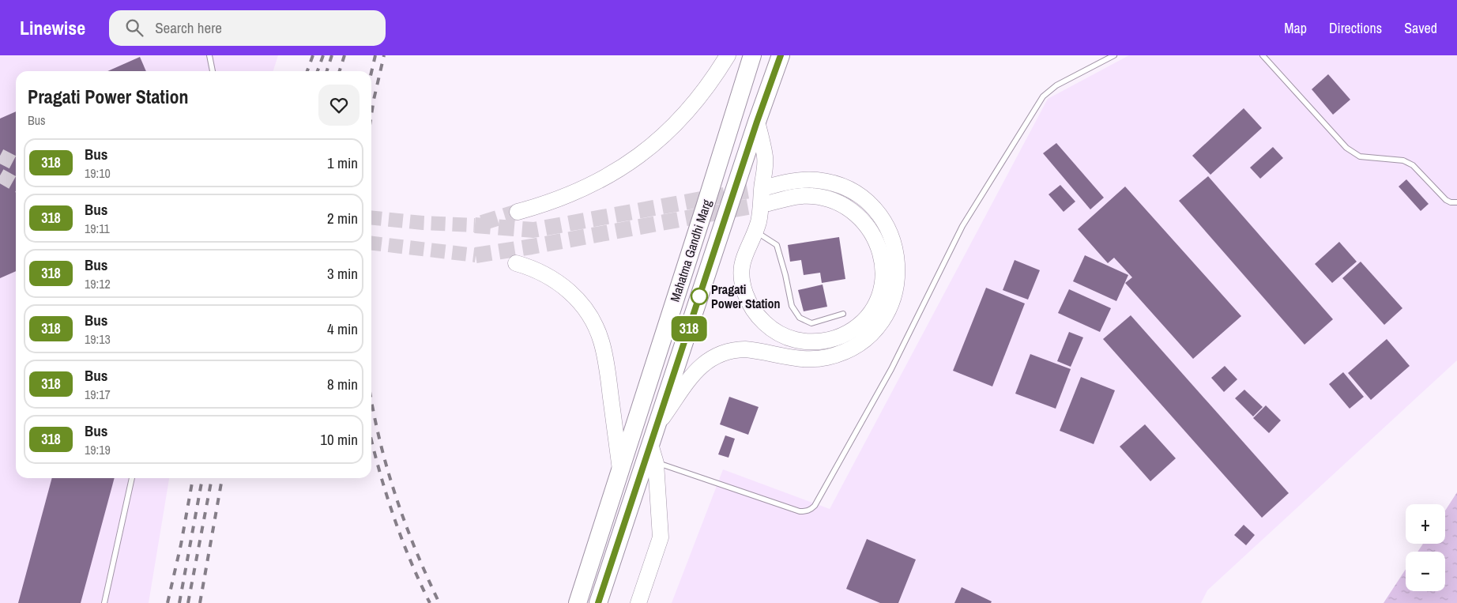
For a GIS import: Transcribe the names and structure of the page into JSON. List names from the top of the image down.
{
  "streets": {
    "highway": ["Mahatma Gandhi Marg"]
  },
  "places": ["Pragati Power Station"],
  "lines": ["bus line 318"],
  "page": {
    "header": "Linewise",
    "search": "Search here",
    "nav": ["Map", "Directions", "Saved"],
    "on_map": "318",
    "heading": ["Pragati Power Station", "Bus"],
    "list": [
      {
        "mark": "318",
        "name": "Bus",
        "note": "19:10",
        "value": "1 min"
      },
      {
        "mark": "318",
        "name": "Bus",
        "note": "19:11",
        "value": "2 min"
      },
      {
        "mark": "318",
        "name": "Bus",
        "note": "19:12",
        "value": "3 min"
      },
      {
        "mark": "318",
        "name": "Bus",
        "note": "19:13",
        "value": "4 min"
      },
      {
        "mark": "318",
        "name": "Bus",
        "note": "19:17",
        "value": "8 min"
      },
      {
        "mark": "318",
        "name": "Bus",
        "note": "19:19",
        "value": "10 min"
      }
    ],
    "map_buttons": ["+", "−"]
  }
}
